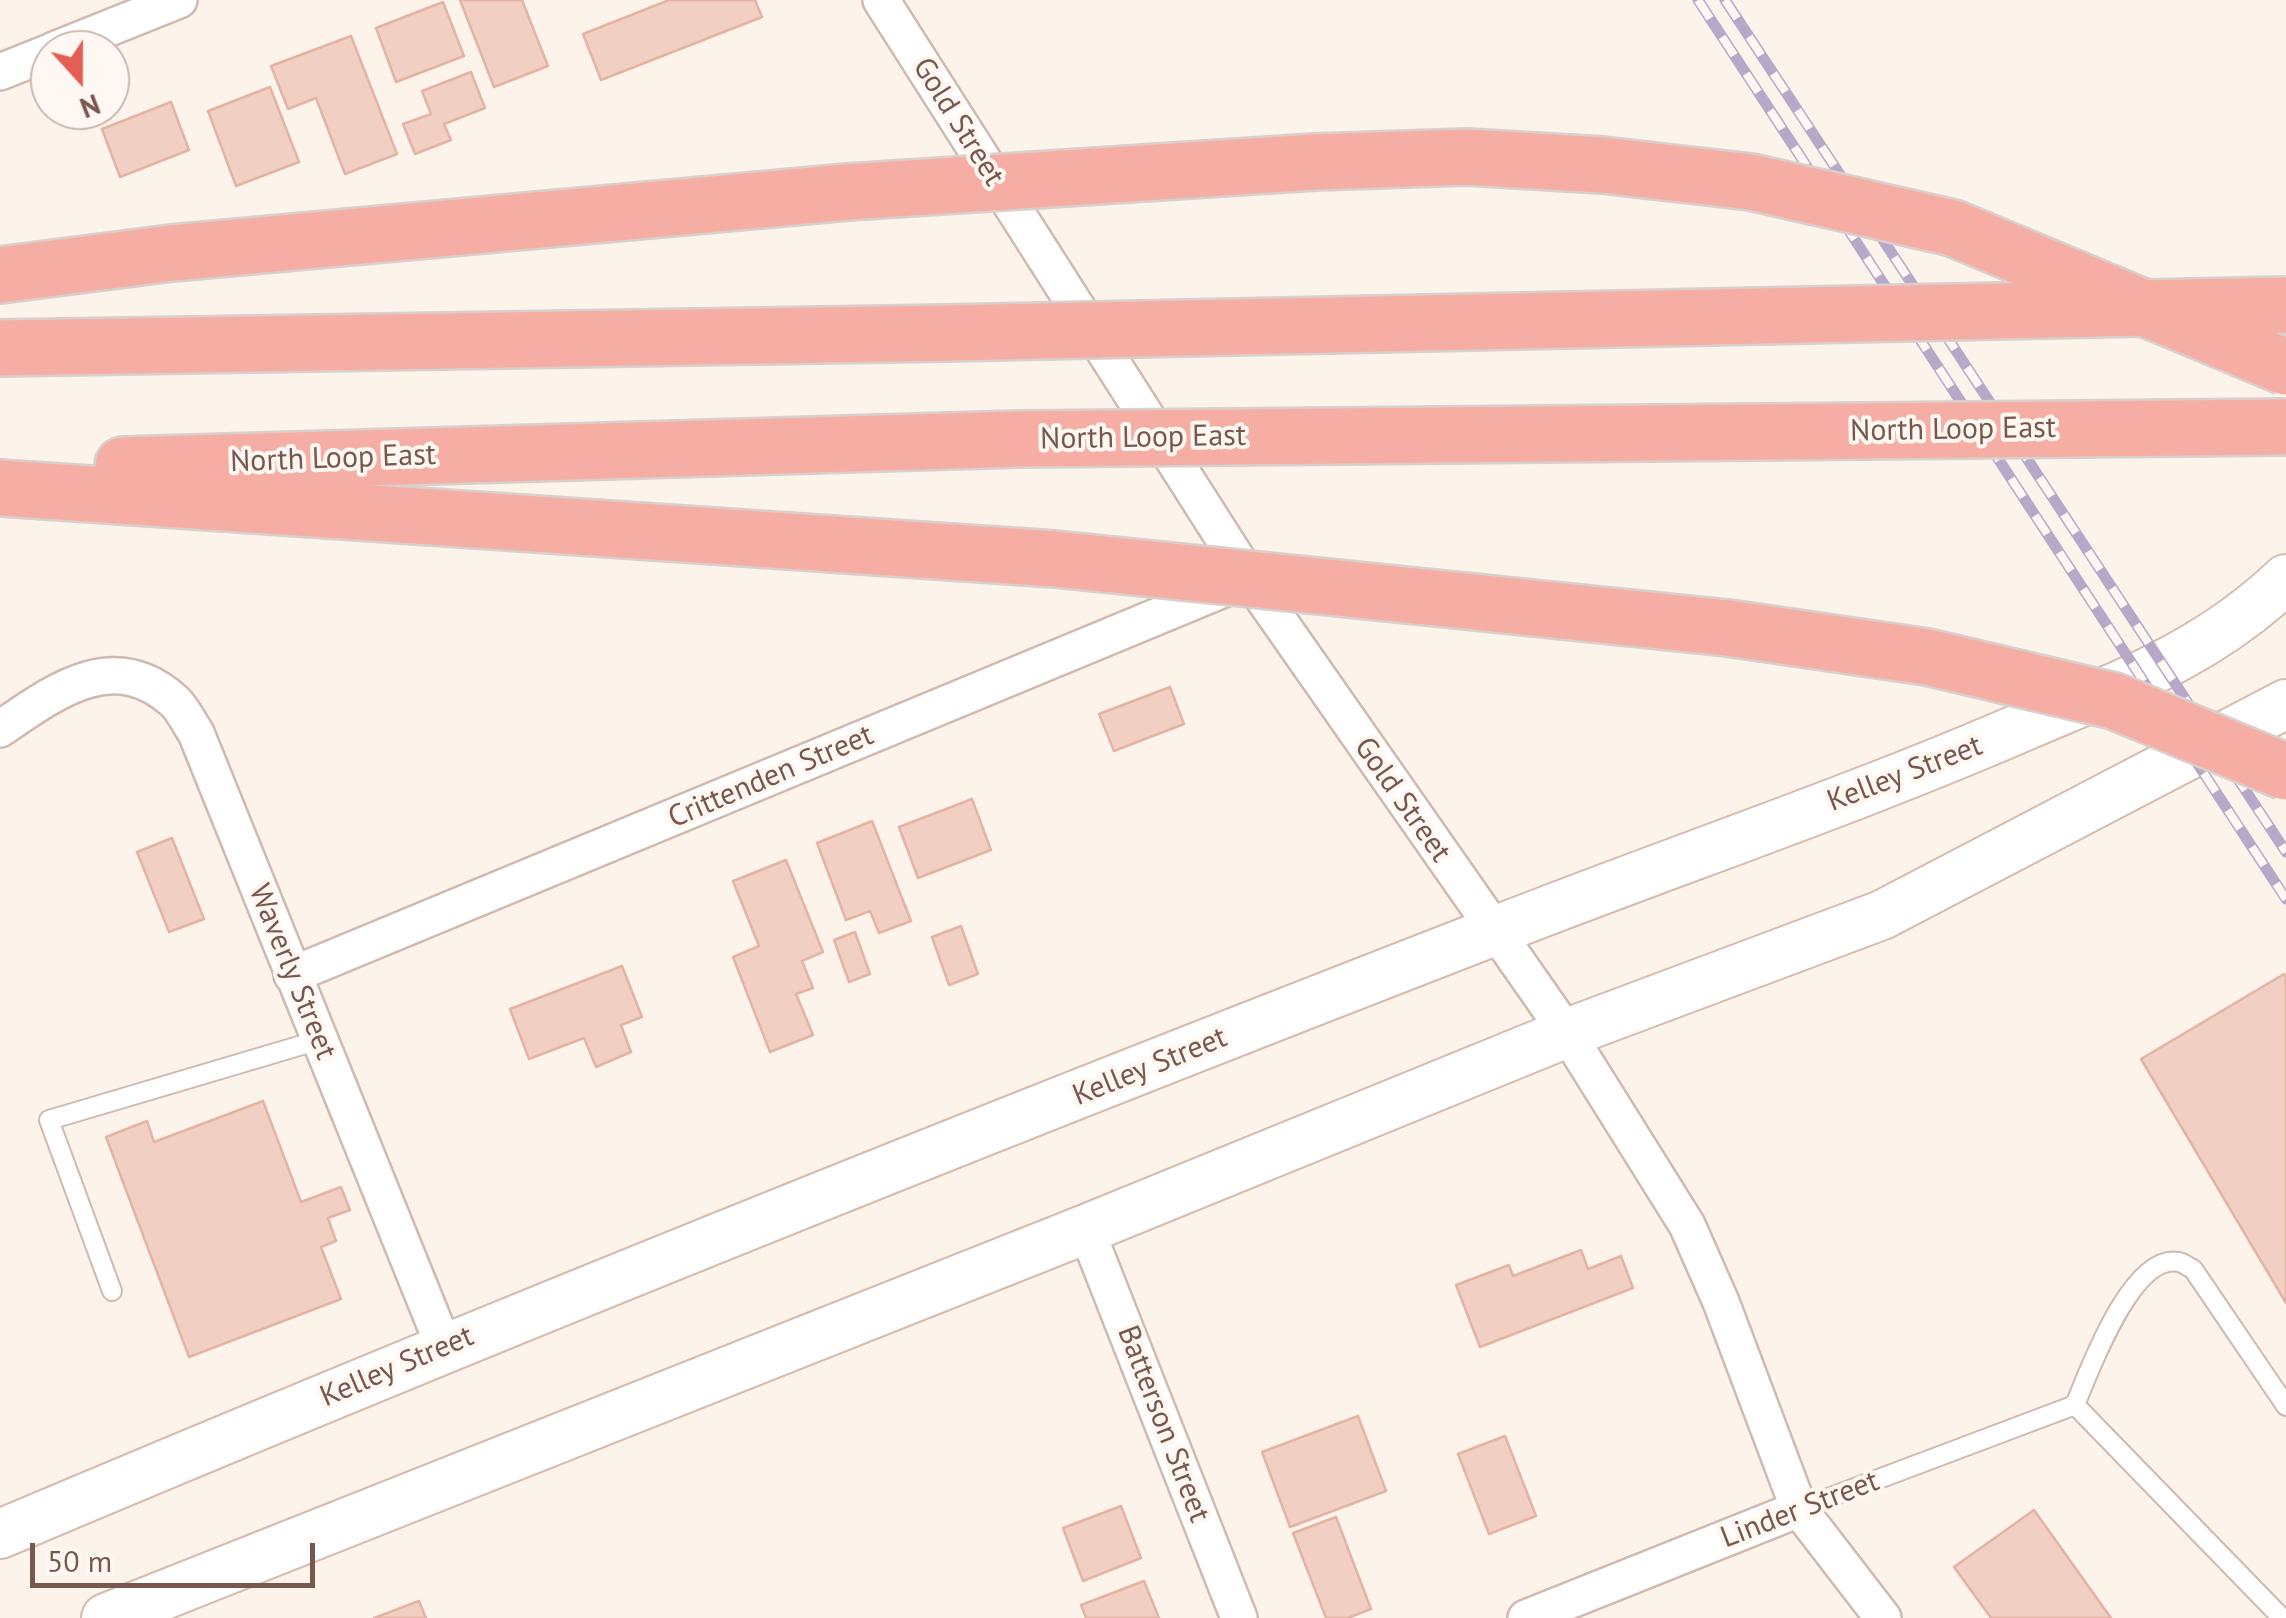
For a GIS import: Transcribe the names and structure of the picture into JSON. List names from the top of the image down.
{
  "streets": {
    "highway": ["North Loop East"],
    "main road": ["Kelley Street"],
    "street": [
      "Gold Street",
      "Crittenden Street",
      "Waverly Street",
      "Batterson Street",
      "Linder Street"
    ]
  },
  "crossings": [
    ["Gold Street", "Kelley Street"],
    ["Gold Street", "Crittenden Street"],
    ["Gold Street", "Linder Street"],
    ["Kelley Street", "Waverly Street"],
    ["Crittenden Street", "Waverly Street"]
  ],
  "scale_bar": "50 m",
  "north": "bottom"
}
